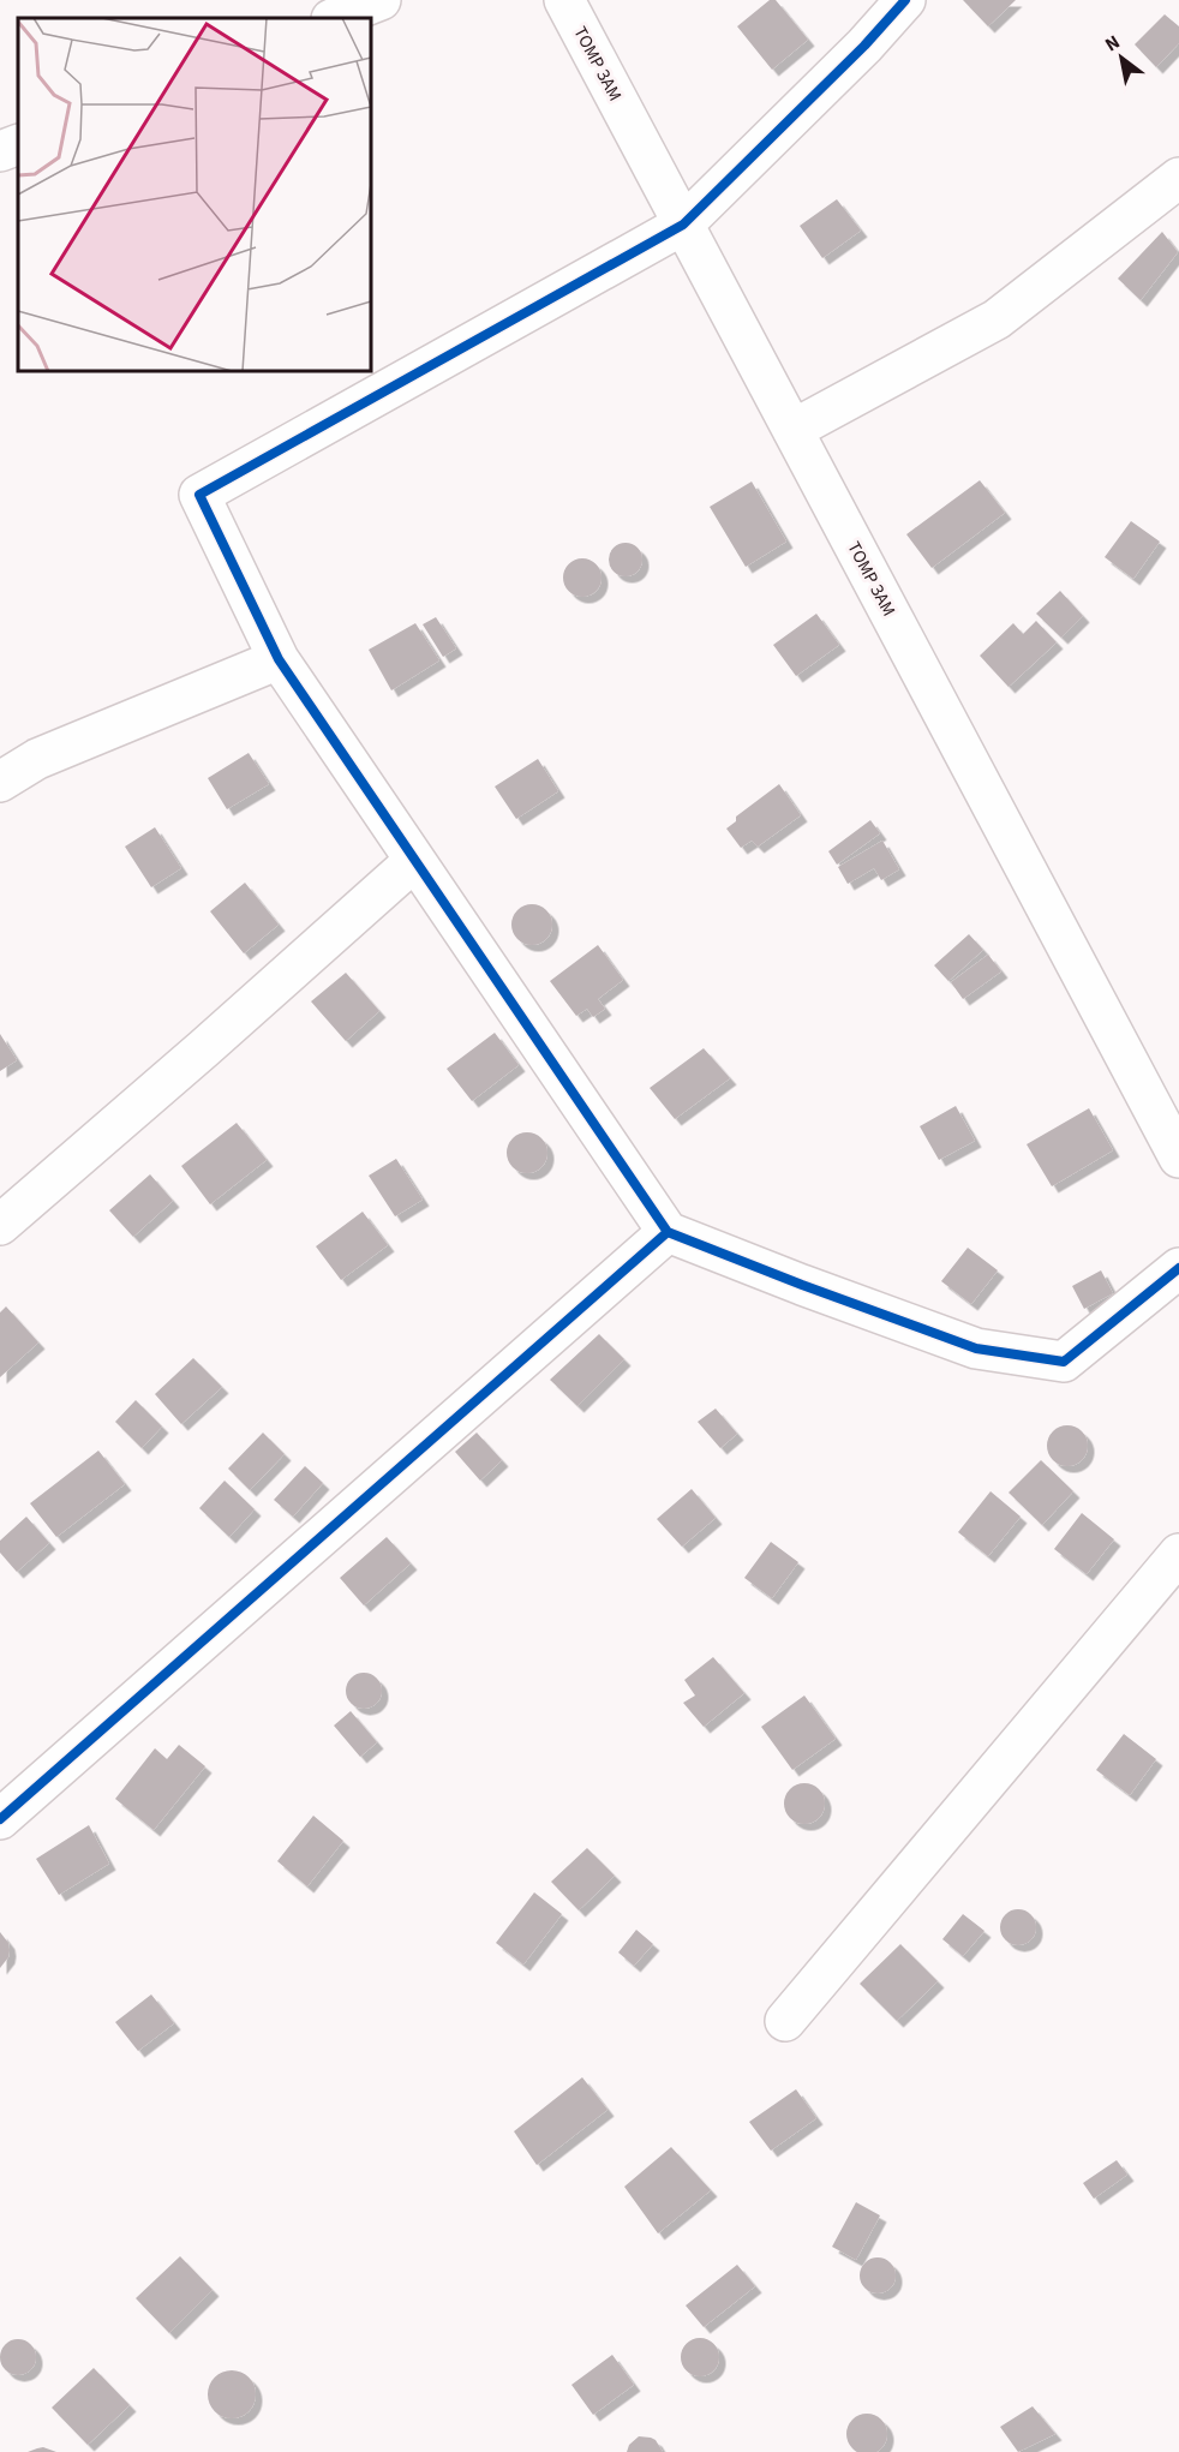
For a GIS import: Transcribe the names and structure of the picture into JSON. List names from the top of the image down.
{
  "streets": {
    "street": ["ТОМР ЗАМ"]
  },
  "north": "top left"
}
